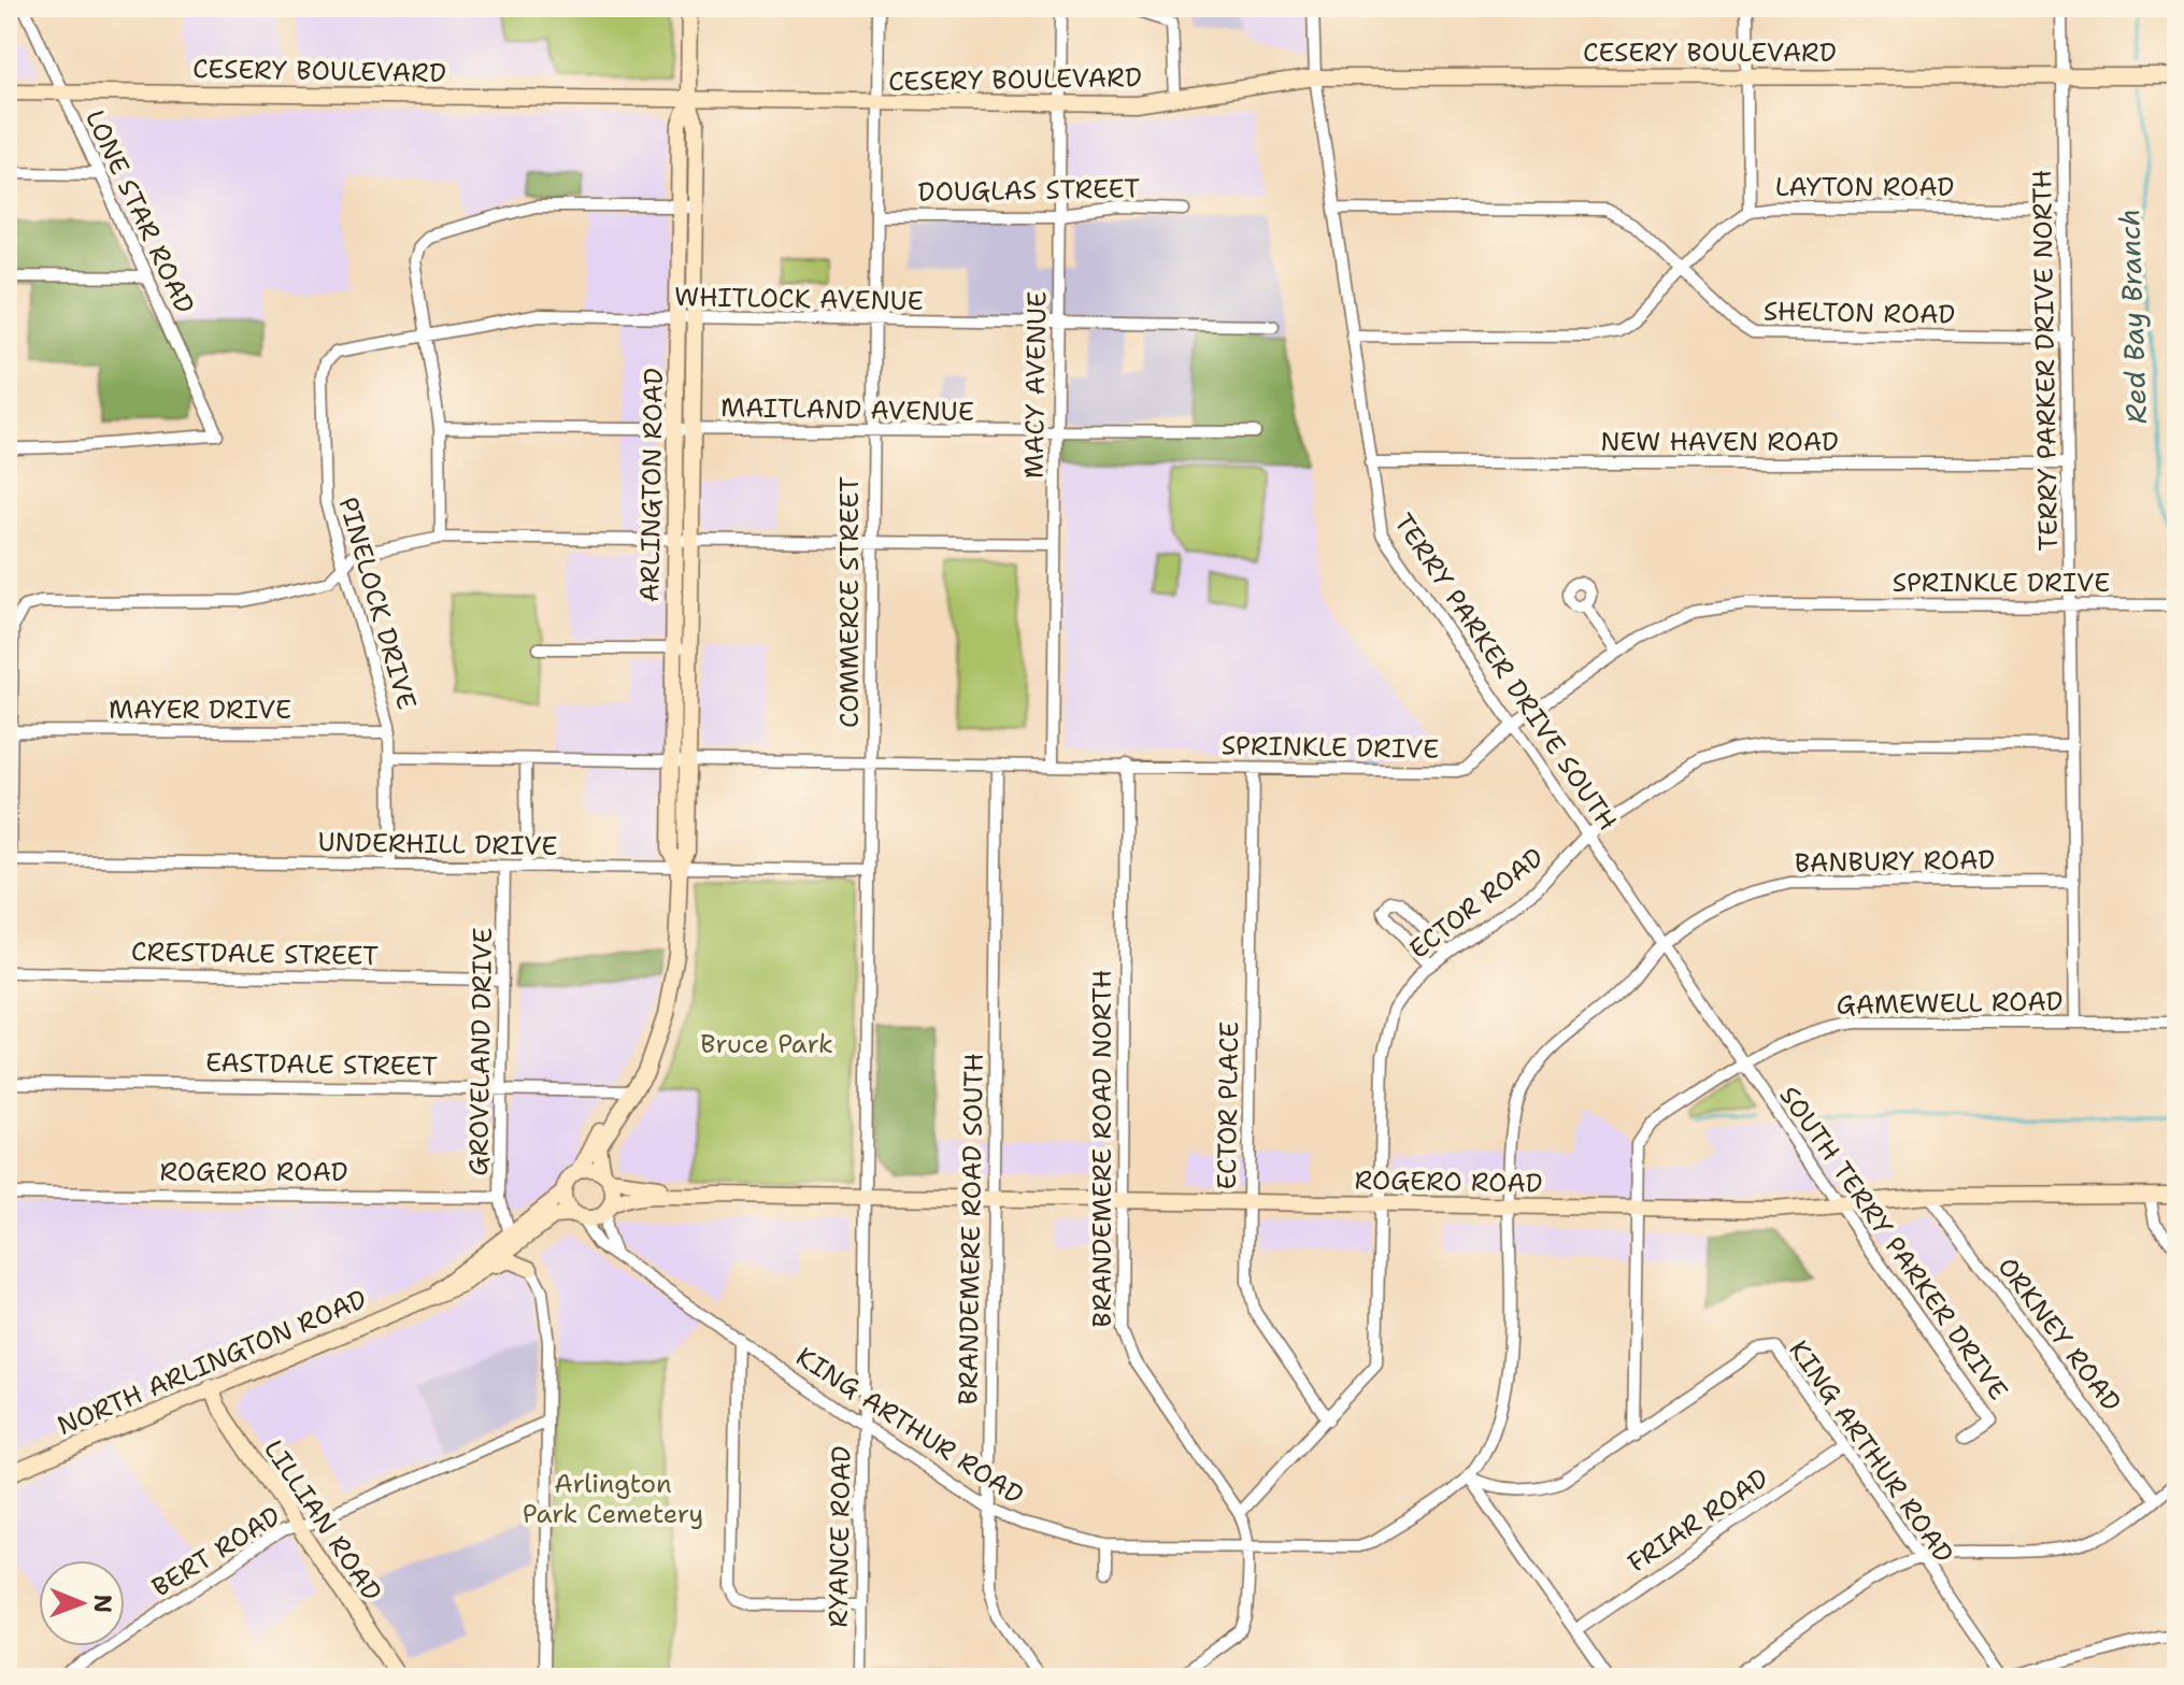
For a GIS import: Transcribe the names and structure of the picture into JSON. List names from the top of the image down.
{
  "streets": {
    "main road": [
      "CESERY BOULEVARD",
      "ARLINGTON ROAD",
      "ROGERO ROAD",
      "NORTH ARLINGTON ROAD",
      "LILLIAN ROAD"
    ],
    "street": [
      "LAYTON ROAD",
      "DOUGLAS STREET",
      "LONE STAR ROAD",
      "WHITLOCK AVENUE",
      "SHELTON ROAD",
      "TERRY PARKER DRIVE NORTH",
      "MACY AVENUE",
      "MAITLAND AVENUE",
      "NEW HAVEN ROAD",
      "SPRINKLE DRIVE",
      "COMMERCE STREET",
      "PINELOCK DRIVE",
      "TERRY PARKER DRIVE SOUTH",
      "MAYER DRIVE",
      "UNDERHILL DRIVE",
      "BANBURY ROAD",
      "ECTOR ROAD",
      "CRESTDALE STREET",
      "GAMEWELL ROAD",
      "GROVELAND DRIVE",
      "EASTDALE STREET",
      "ECTOR PLACE",
      "BRANDEMERE ROAD NORTH",
      "BRANDEMERE ROAD SOUTH",
      "SOUTH TERRY PARKER DRIVE",
      "ORKNEY ROAD",
      "KING ARTHUR ROAD",
      "FRIAR ROAD",
      "RYANCE ROAD",
      "BERT ROAD"
    ]
  },
  "crossings": [
    ["CESERY BOULEVARD", "LONE STAR ROAD"],
    ["CESERY BOULEVARD", "TERRY PARKER DRIVE NORTH"],
    ["CESERY BOULEVARD", "MACY AVENUE"],
    ["CESERY BOULEVARD", "ARLINGTON ROAD"],
    ["CESERY BOULEVARD", "COMMERCE STREET"],
    ["CESERY BOULEVARD", "TERRY PARKER DRIVE SOUTH"],
    ["LAYTON ROAD", "SHELTON ROAD"],
    ["LAYTON ROAD", "TERRY PARKER DRIVE NORTH"],
    ["LAYTON ROAD", "TERRY PARKER DRIVE SOUTH"],
    ["DOUGLAS STREET", "MACY AVENUE"],
    ["DOUGLAS STREET", "COMMERCE STREET"],
    ["WHITLOCK AVENUE", "MACY AVENUE"],
    ["WHITLOCK AVENUE", "ARLINGTON ROAD"],
    ["WHITLOCK AVENUE", "COMMERCE STREET"],
    ["WHITLOCK AVENUE", "PINELOCK DRIVE"],
    ["SHELTON ROAD", "TERRY PARKER DRIVE NORTH"],
    ["SHELTON ROAD", "TERRY PARKER DRIVE SOUTH"],
    ["TERRY PARKER DRIVE NORTH", "NEW HAVEN ROAD"],
    ["TERRY PARKER DRIVE NORTH", "SPRINKLE DRIVE"],
    ["TERRY PARKER DRIVE NORTH", "BANBURY ROAD"],
    ["TERRY PARKER DRIVE NORTH", "ECTOR ROAD"],
    ["TERRY PARKER DRIVE NORTH", "GAMEWELL ROAD"],
    ["MACY AVENUE", "MAITLAND AVENUE"],
    ["MACY AVENUE", "SPRINKLE DRIVE"],
    ["MAITLAND AVENUE", "ARLINGTON ROAD"],
    ["MAITLAND AVENUE", "COMMERCE STREET"],
    ["NEW HAVEN ROAD", "TERRY PARKER DRIVE SOUTH"],
    ["ARLINGTON ROAD", "SPRINKLE DRIVE"],
    ["ARLINGTON ROAD", "UNDERHILL DRIVE"],
    ["ARLINGTON ROAD", "EASTDALE STREET"],
    ["ARLINGTON ROAD", "ROGERO ROAD"],
    ["ARLINGTON ROAD", "NORTH ARLINGTON ROAD"],
    ["ARLINGTON ROAD", "KING ARTHUR ROAD"],
    ["SPRINKLE DRIVE", "COMMERCE STREET"],
    ["SPRINKLE DRIVE", "TERRY PARKER DRIVE SOUTH"],
    ["SPRINKLE DRIVE", "ECTOR PLACE"],
    ["SPRINKLE DRIVE", "BRANDEMERE ROAD NORTH"],
    ["SPRINKLE DRIVE", "BRANDEMERE ROAD SOUTH"],
    ["COMMERCE STREET", "UNDERHILL DRIVE"],
    ["COMMERCE STREET", "ROGERO ROAD"],
    ["COMMERCE STREET", "RYANCE ROAD"],
    ["PINELOCK DRIVE", "MAYER DRIVE"],
    ["PINELOCK DRIVE", "UNDERHILL DRIVE"],
    ["TERRY PARKER DRIVE SOUTH", "BANBURY ROAD"],
    ["TERRY PARKER DRIVE SOUTH", "ECTOR ROAD"],
    ["TERRY PARKER DRIVE SOUTH", "GAMEWELL ROAD"],
    ["TERRY PARKER DRIVE SOUTH", "SOUTH TERRY PARKER DRIVE"],
    ["UNDERHILL DRIVE", "GROVELAND DRIVE"],
    ["BANBURY ROAD", "ROGERO ROAD"],
    ["BANBURY ROAD", "KING ARTHUR ROAD"],
    ["ECTOR ROAD", "ECTOR PLACE"],
    ["ECTOR ROAD", "BRANDEMERE ROAD NORTH"],
    ["ECTOR ROAD", "ROGERO ROAD"],
    ["CRESTDALE STREET", "GROVELAND DRIVE"],
    ["GAMEWELL ROAD", "ROGERO ROAD"],
    ["GAMEWELL ROAD", "SOUTH TERRY PARKER DRIVE"],
    ["GAMEWELL ROAD", "KING ARTHUR ROAD"],
    ["GROVELAND DRIVE", "EASTDALE STREET"],
    ["GROVELAND DRIVE", "ROGERO ROAD"],
    ["GROVELAND DRIVE", "NORTH ARLINGTON ROAD"],
    ["ECTOR PLACE", "ROGERO ROAD"],
    ["BRANDEMERE ROAD NORTH", "ROGERO ROAD"],
    ["BRANDEMERE ROAD NORTH", "KING ARTHUR ROAD"],
    ["ROGERO ROAD", "BRANDEMERE ROAD SOUTH"],
    ["ROGERO ROAD", "SOUTH TERRY PARKER DRIVE"],
    ["ROGERO ROAD", "ORKNEY ROAD"],
    ["ROGERO ROAD", "NORTH ARLINGTON ROAD"],
    ["ROGERO ROAD", "KING ARTHUR ROAD"],
    ["ROGERO ROAD", "RYANCE ROAD"],
    ["BRANDEMERE ROAD SOUTH", "KING ARTHUR ROAD"],
    ["NORTH ARLINGTON ROAD", "KING ARTHUR ROAD"],
    ["NORTH ARLINGTON ROAD", "LILLIAN ROAD"],
    ["KING ARTHUR ROAD", "FRIAR ROAD"],
    ["KING ARTHUR ROAD", "RYANCE ROAD"],
    ["LILLIAN ROAD", "BERT ROAD"]
  ],
  "water": ["Red Bay Branch"],
  "parks": ["Bruce Park", "Arlington Park Cemetery"],
  "north": "right"
}
